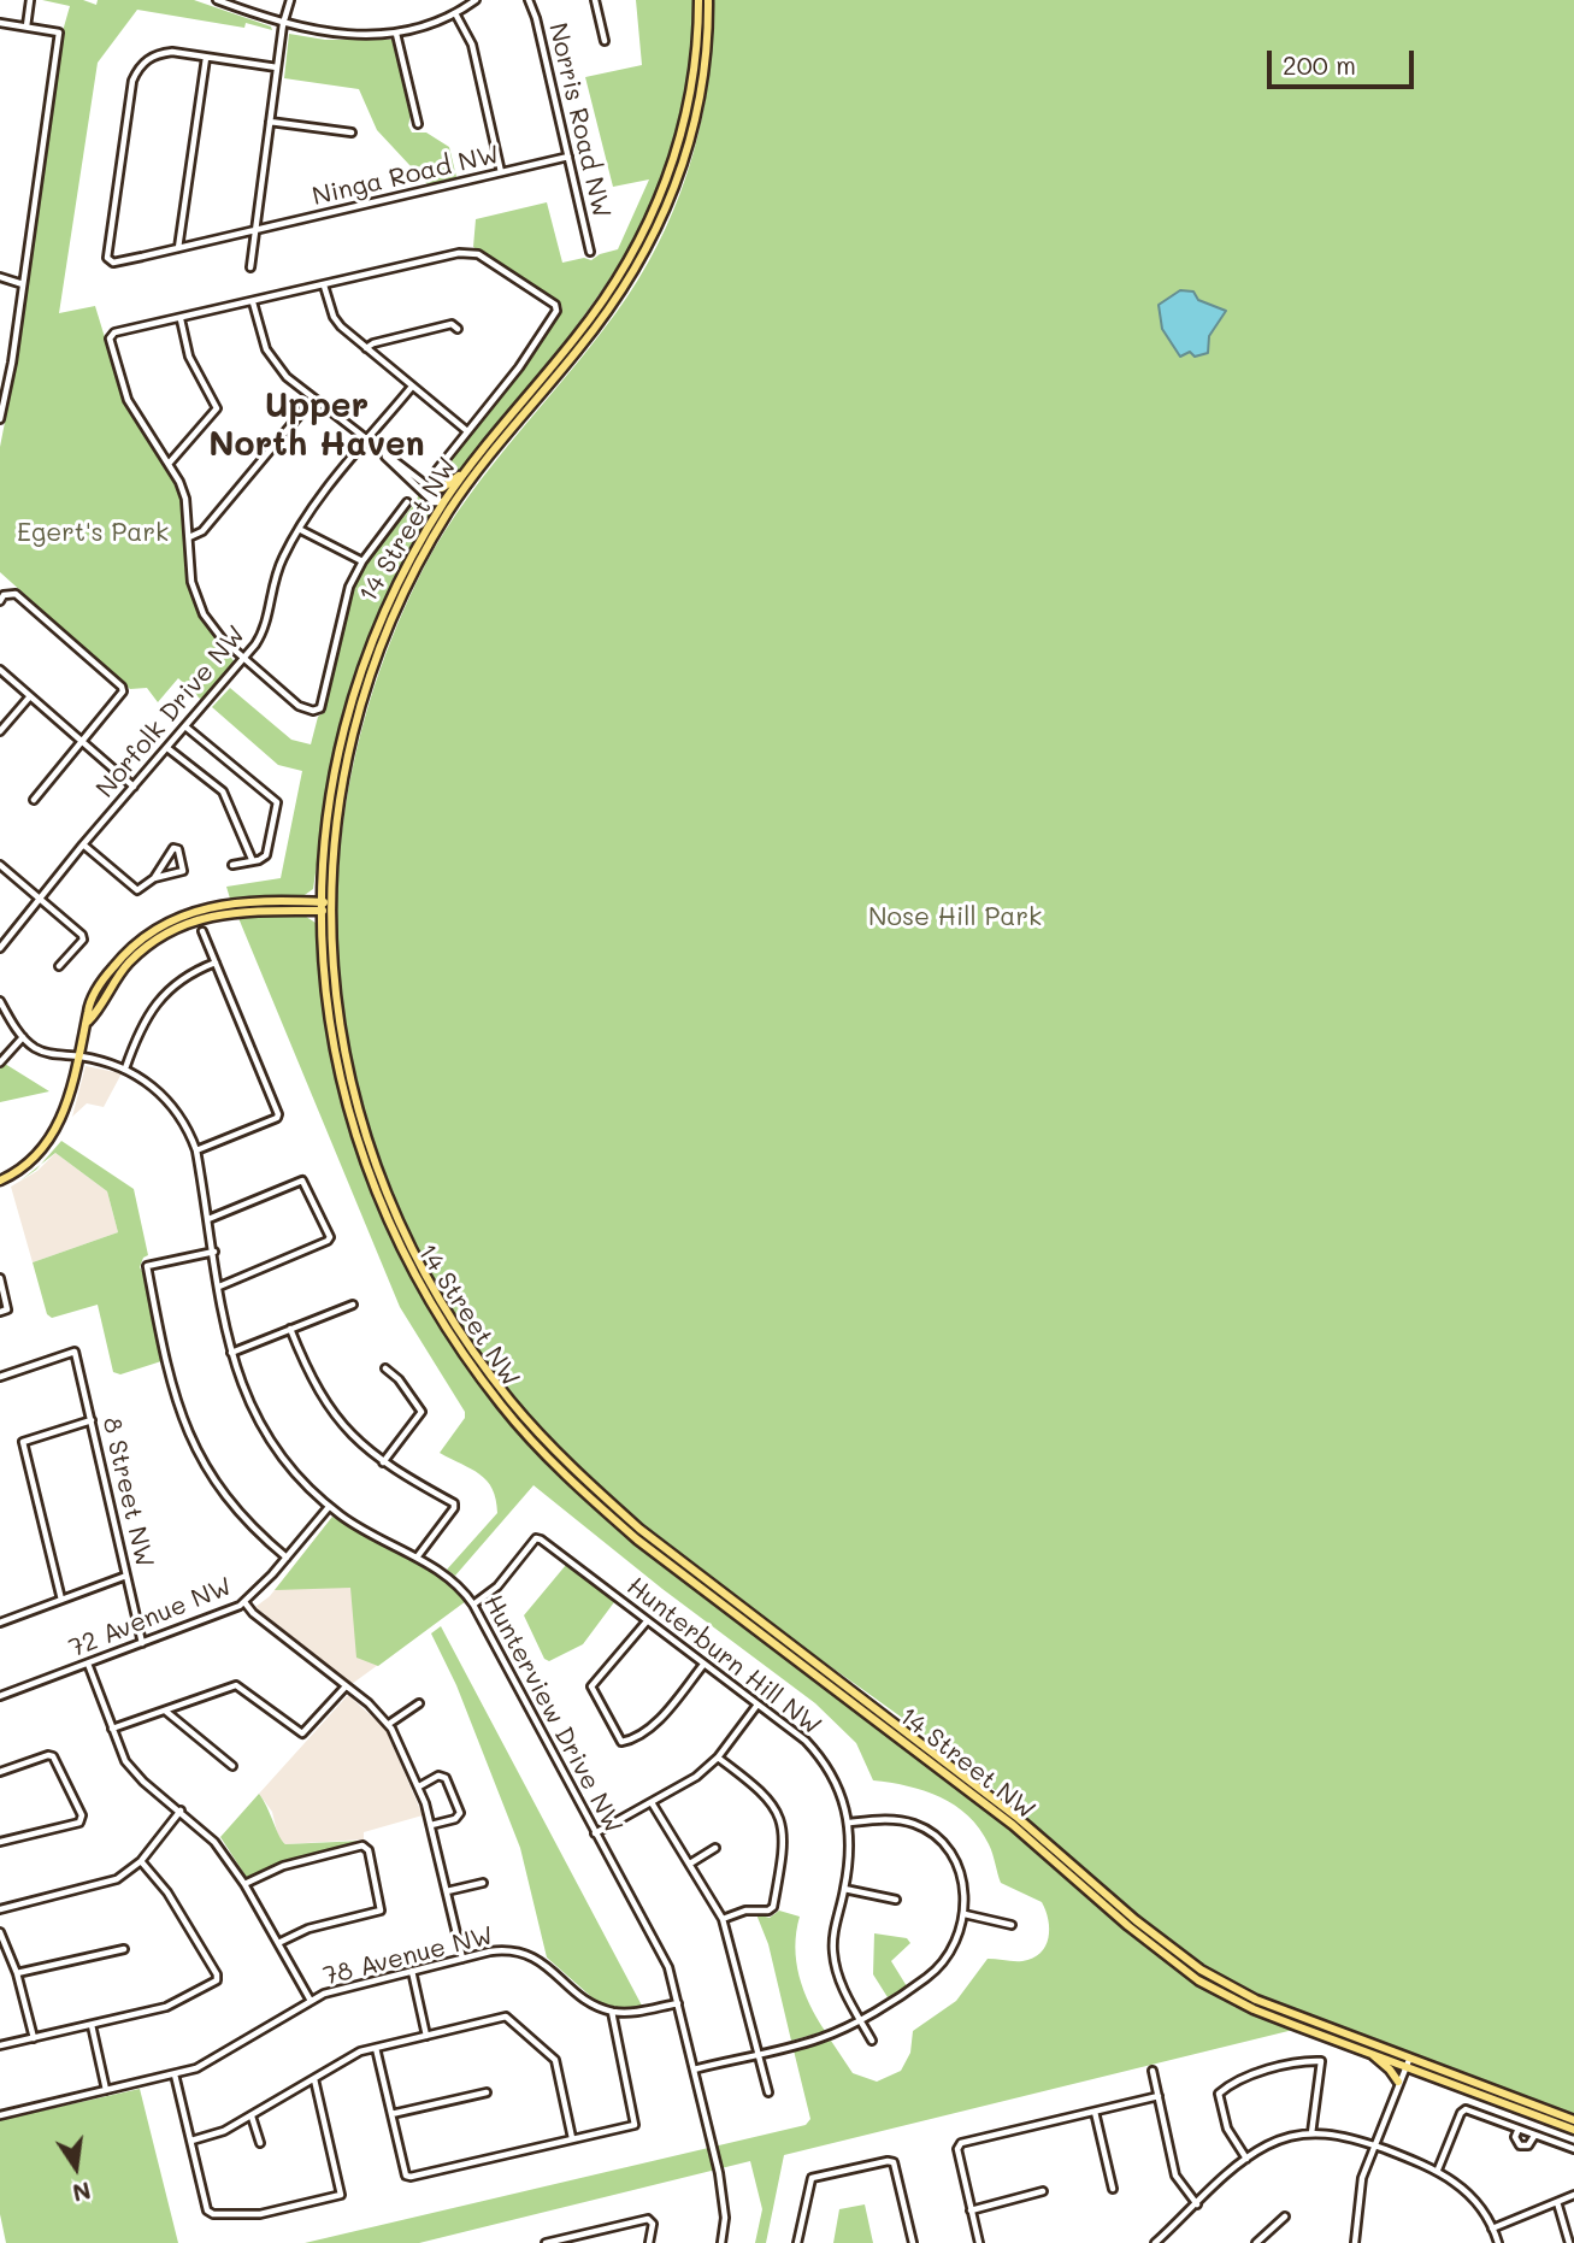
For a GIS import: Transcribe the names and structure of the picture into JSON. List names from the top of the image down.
{
  "streets": {
    "main road": ["14 Street NW"],
    "street": [
      "Norris Road NW",
      "Ninga Road NW",
      "Norfolk Drive NW",
      "8 Street NW",
      "72 Avenue NW",
      "Hunterburn Hill NW",
      "Hunterview Drive NW",
      "78 Avenue NW"
    ]
  },
  "crossings": [
    ["Norris Road NW", "Ninga Road NW"],
    ["8 Street NW", "72 Avenue NW"],
    ["72 Avenue NW", "Hunterview Drive NW"],
    ["Hunterburn Hill NW", "Hunterview Drive NW"]
  ],
  "districts": ["Upper North Haven"],
  "parks": ["Egert's Park", "Nose Hill Park"],
  "scale_bar": "200 m",
  "north": "bottom"
}
